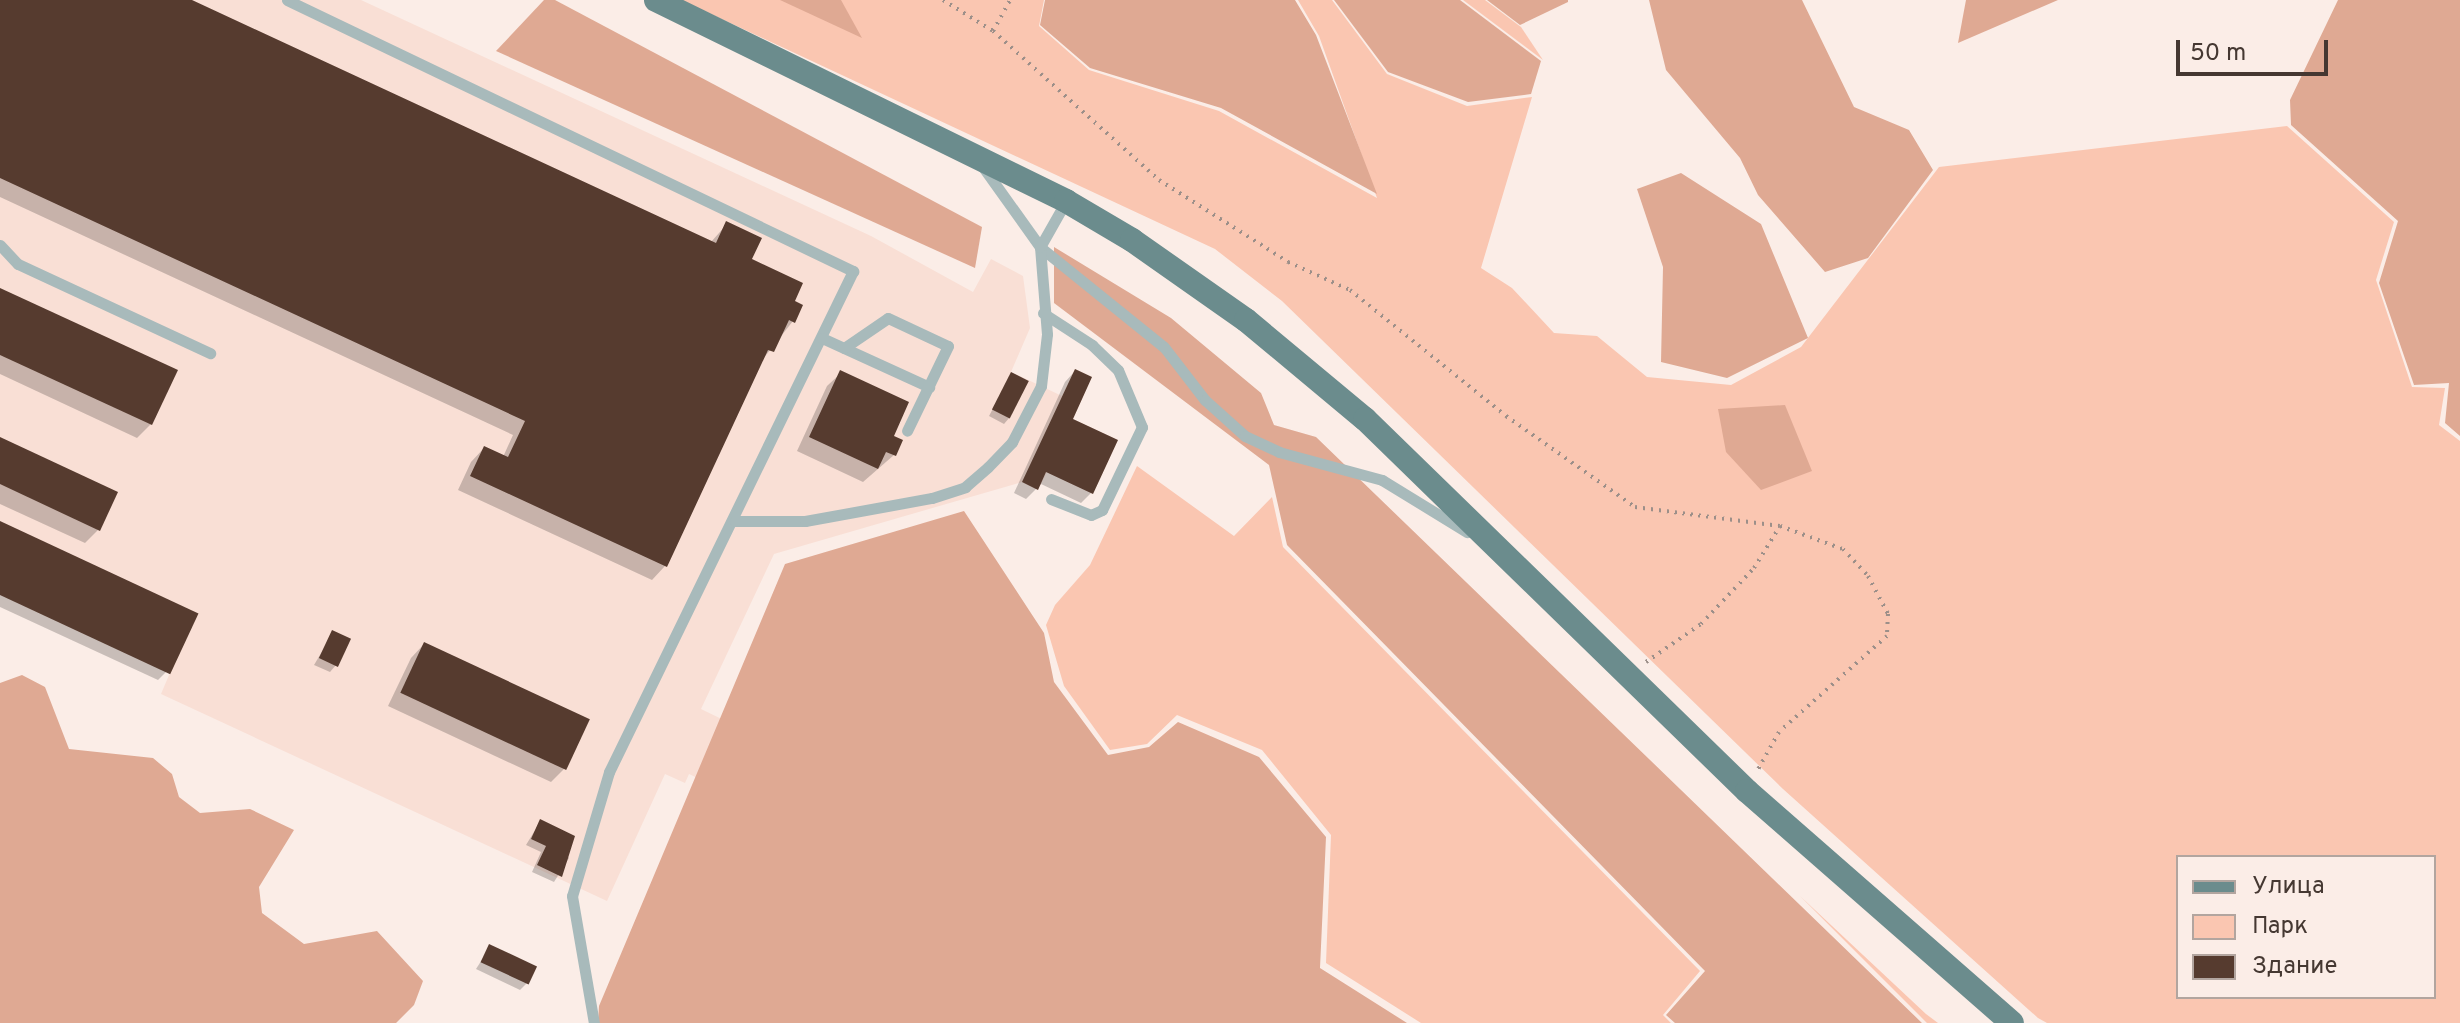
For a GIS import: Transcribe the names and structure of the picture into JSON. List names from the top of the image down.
{
  "legend": ["Улица", "Парк", "Здание"],
  "scale_bar": "50 m"
}
